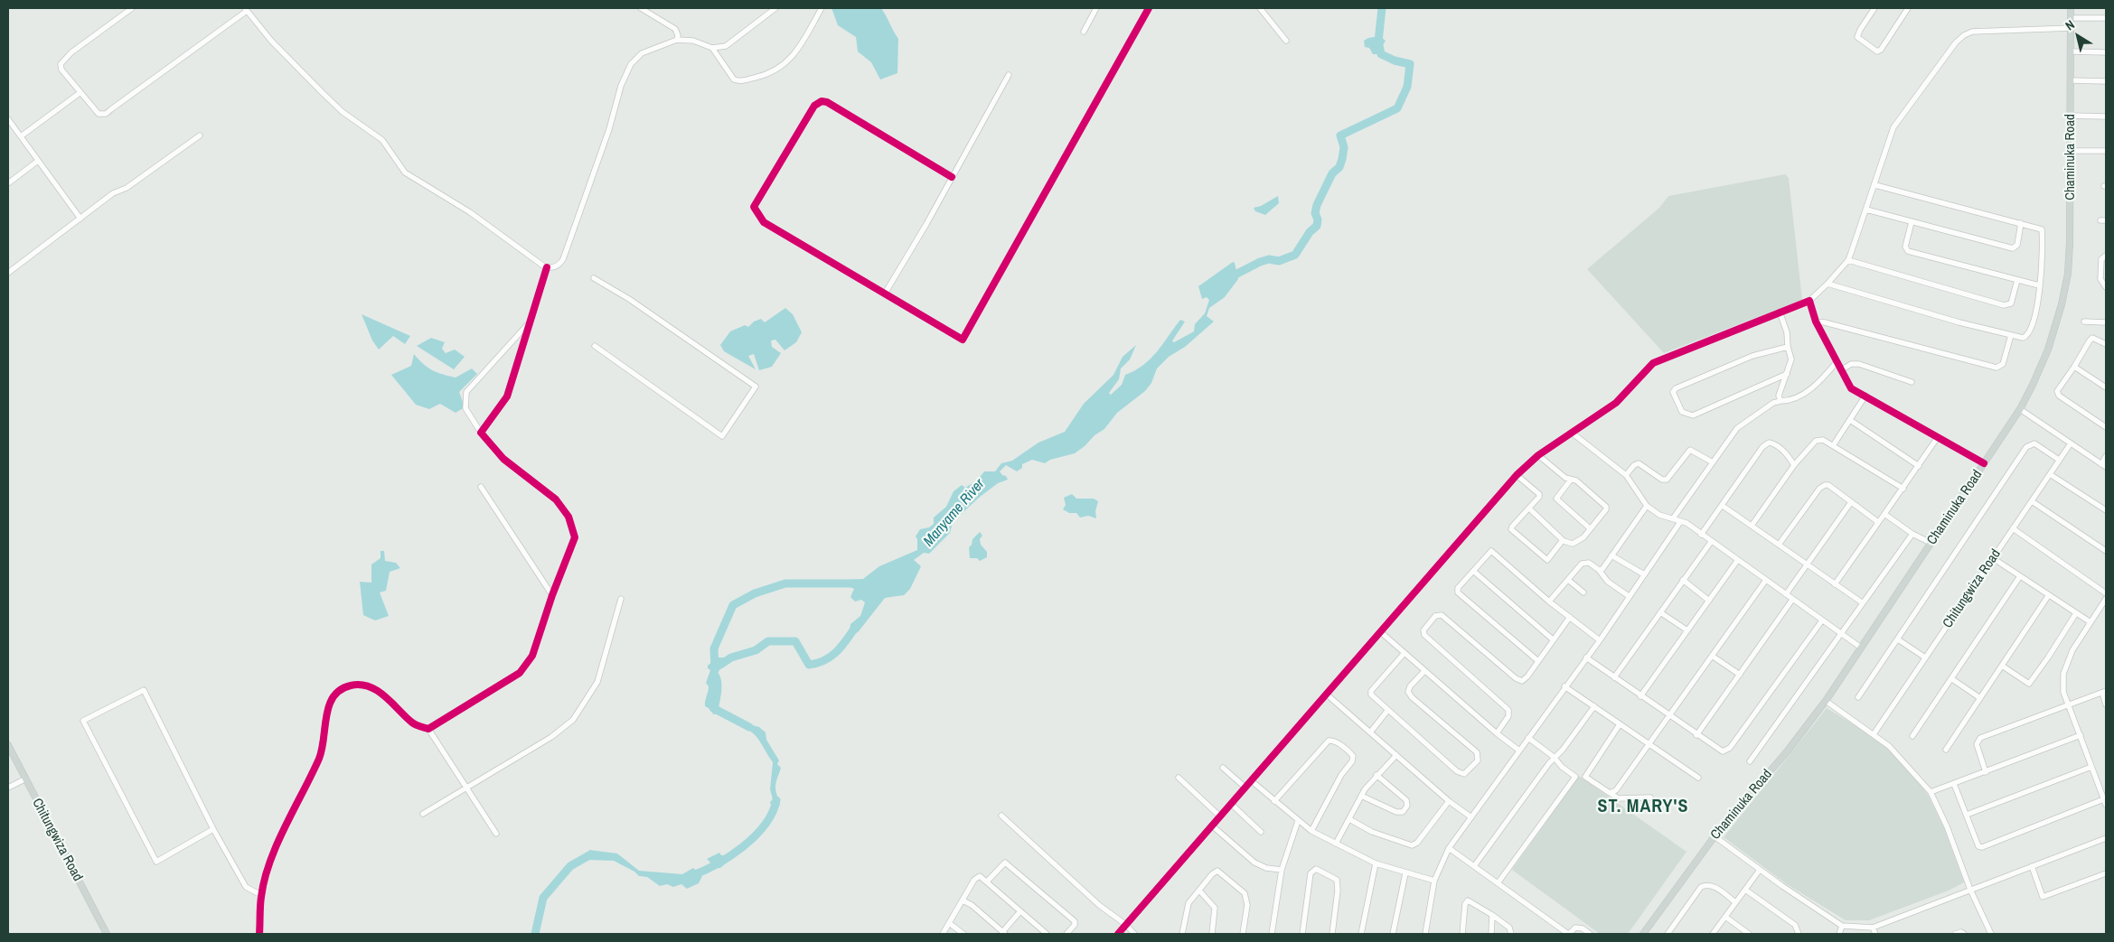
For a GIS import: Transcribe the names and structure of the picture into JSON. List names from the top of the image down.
{
  "streets": {
    "main road": ["Chaminuka Road", "Chitungwiza Road"]
  },
  "districts": ["ST. MARY'S"],
  "water": ["Manyame River"],
  "north": "top left"
}
